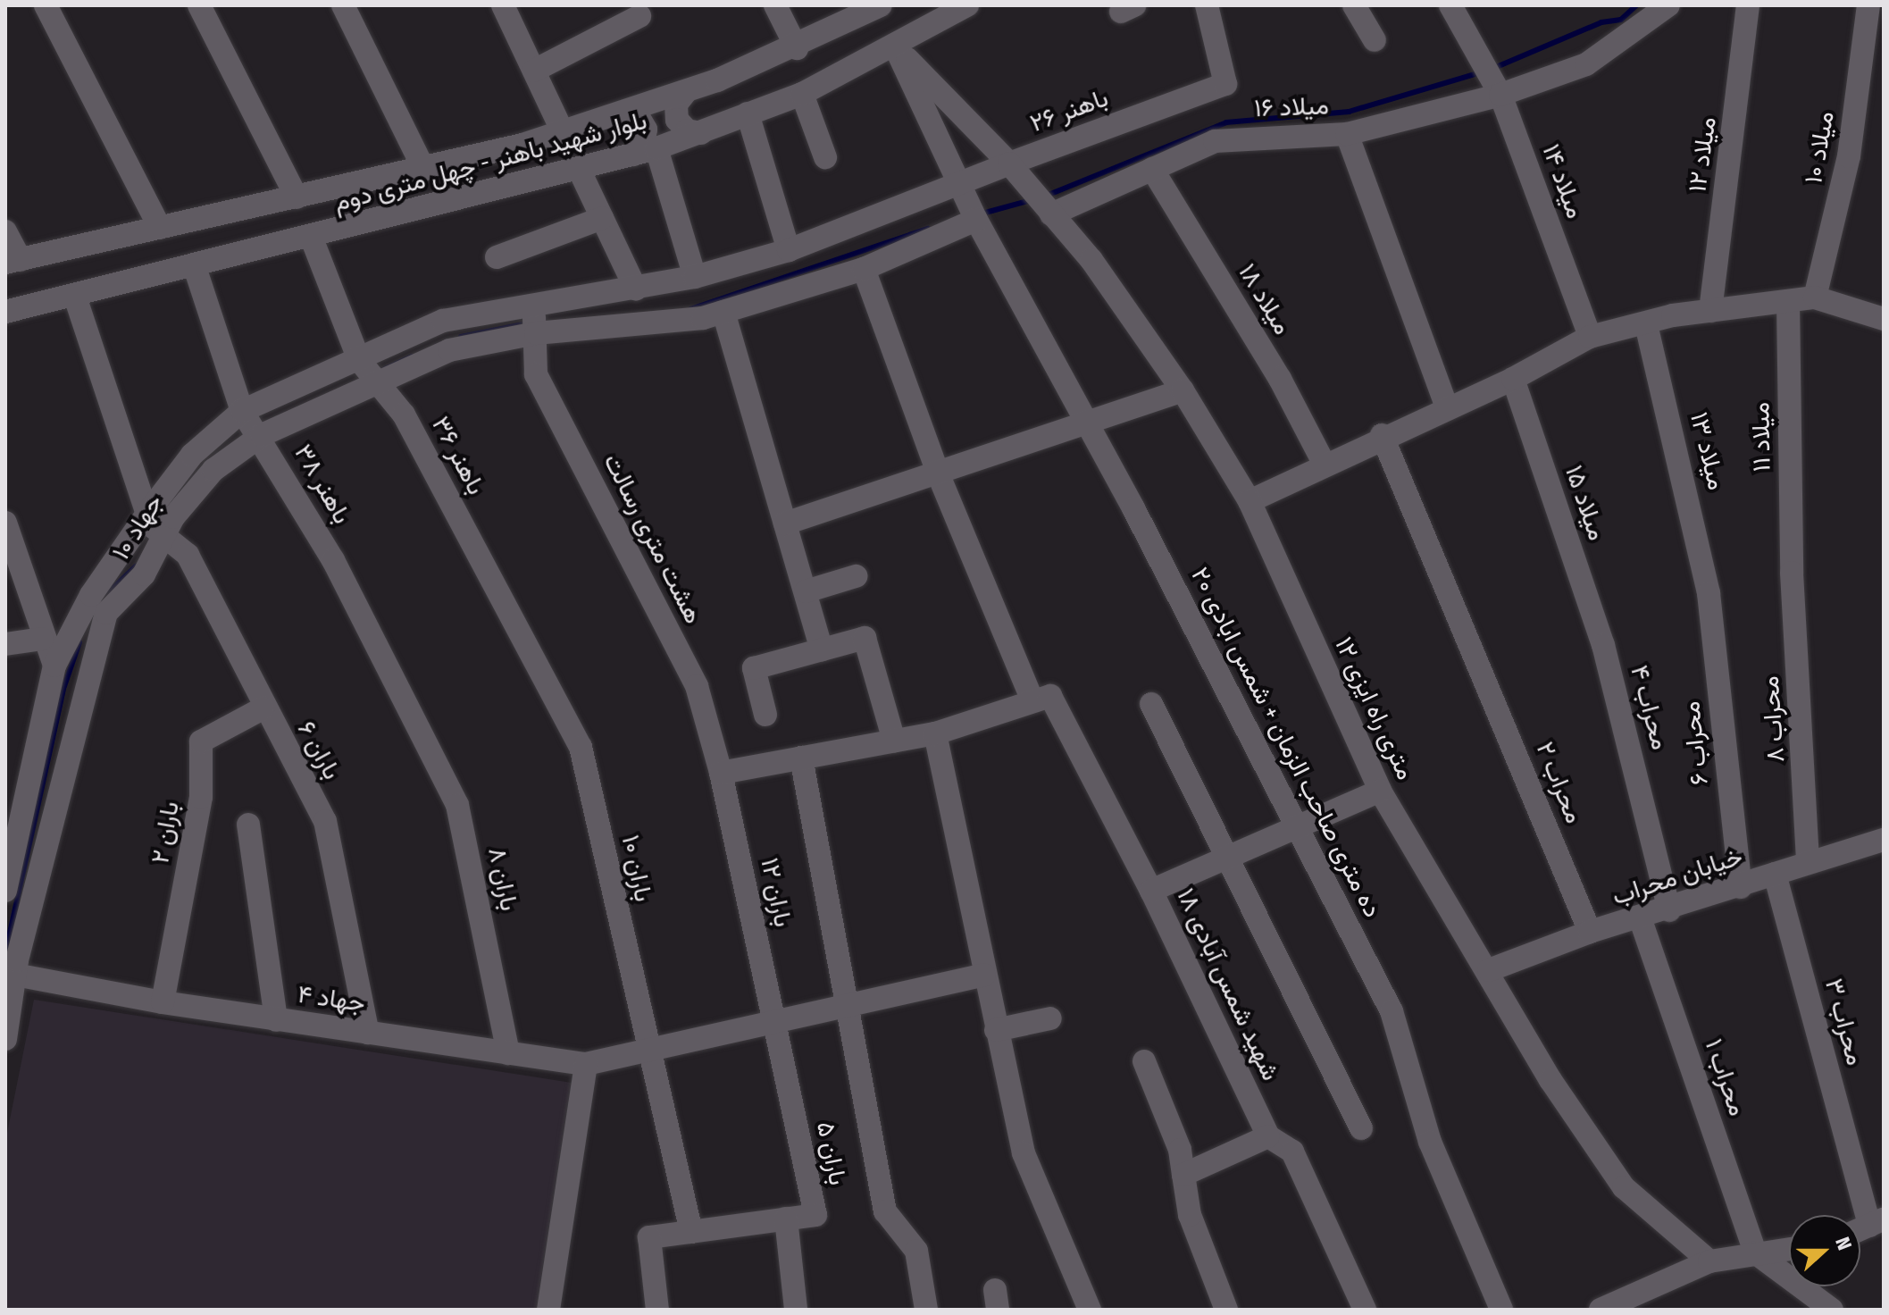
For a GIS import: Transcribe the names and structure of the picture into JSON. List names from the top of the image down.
{
  "streets": {
    "street": [
      "میلاد ۱۶",
      "باهنر ۲۶",
      "میلاد ۱۰",
      "میلاد ۱۲",
      "بلوار شهید باهنر - چهل متری دوم",
      "میلاد ۱۴",
      "میلاد ۱۸",
      "میلاد ۱۱",
      "میلاد ۱۳",
      "باهنر ۳۶",
      "باهنر ۳۸",
      "میلاد ۱۵",
      "جهاد ۱۰",
      "هشت متری رسالت",
      "محراب ۴",
      "۱۲ متری راه ایزی",
      "محراب ۸",
      "ده متری صاحب الزمان + شمس ابادی ۲۰",
      "محراب ۶",
      "باران ۶",
      "محراب ۲",
      "باران ۲",
      "باران ۱۰",
      "خیابان محراب",
      "باران ۸",
      "باران ۱۲",
      "شهید شمس آبادی ۱۸",
      "جهاد ۴",
      "محراب ۳",
      "محراب ۱",
      "باران ۵"
    ]
  },
  "crossings": [
    ["میلاد ۱۶", "میلاد ۱۸"],
    ["میلاد ۱۶", "۱۲ متری راه ایزی"],
    ["باهنر ۲۶", "بلوار شهید باهنر - چهل متری دوم"],
    ["باهنر ۲۶", "۱۲ متری راه ایزی"],
    ["باهنر ۲۶", "ده متری صاحب الزمان + شمس ابادی ۲۰"],
    ["بلوار شهید باهنر - چهل متری دوم", "باهنر ۳۶"],
    ["بلوار شهید باهنر - چهل متری دوم", "باهنر ۳۸"],
    ["بلوار شهید باهنر - چهل متری دوم", "ده متری صاحب الزمان + شمس ابادی ۲۰"],
    ["میلاد ۱۱", "محراب ۸"],
    ["میلاد ۱۳", "محراب ۶"],
    ["باهنر ۳۶", "جهاد ۱۰"],
    ["باهنر ۳۶", "باران ۱۰"],
    ["باهنر ۳۸", "جهاد ۱۰"],
    ["باهنر ۳۸", "باران ۸"],
    ["میلاد ۱۵", "محراب ۴"],
    ["جهاد ۱۰", "هشت متری رسالت"],
    ["جهاد ۱۰", "ده متری صاحب الزمان + شمس ابادی ۲۰"],
    ["جهاد ۱۰", "باران ۶"],
    ["جهاد ۱۰", "جهاد ۴"],
    ["هشت متری رسالت", "باران ۱۲"],
    ["محراب ۴", "خیابان محراب"],
    ["۱۲ متری راه ایزی", "خیابان محراب"],
    ["محراب ۸", "خیابان محراب"],
    ["محراب ۶", "خیابان محراب"],
    ["باران ۶", "باران ۲"],
    ["باران ۶", "جهاد ۴"],
    ["محراب ۲", "خیابان محراب"],
    ["باران ۲", "جهاد ۴"],
    ["باران ۱۰", "جهاد ۴"],
    ["باران ۱۰", "باران ۵"],
    ["خیابان محراب", "محراب ۳"],
    ["خیابان محراب", "محراب ۱"],
    ["باران ۸", "جهاد ۴"],
    ["باران ۱۲", "جهاد ۴"],
    ["باران ۱۲", "باران ۵"],
    ["جهاد ۴", "باران ۵"]
  ],
  "north": "right"
}
